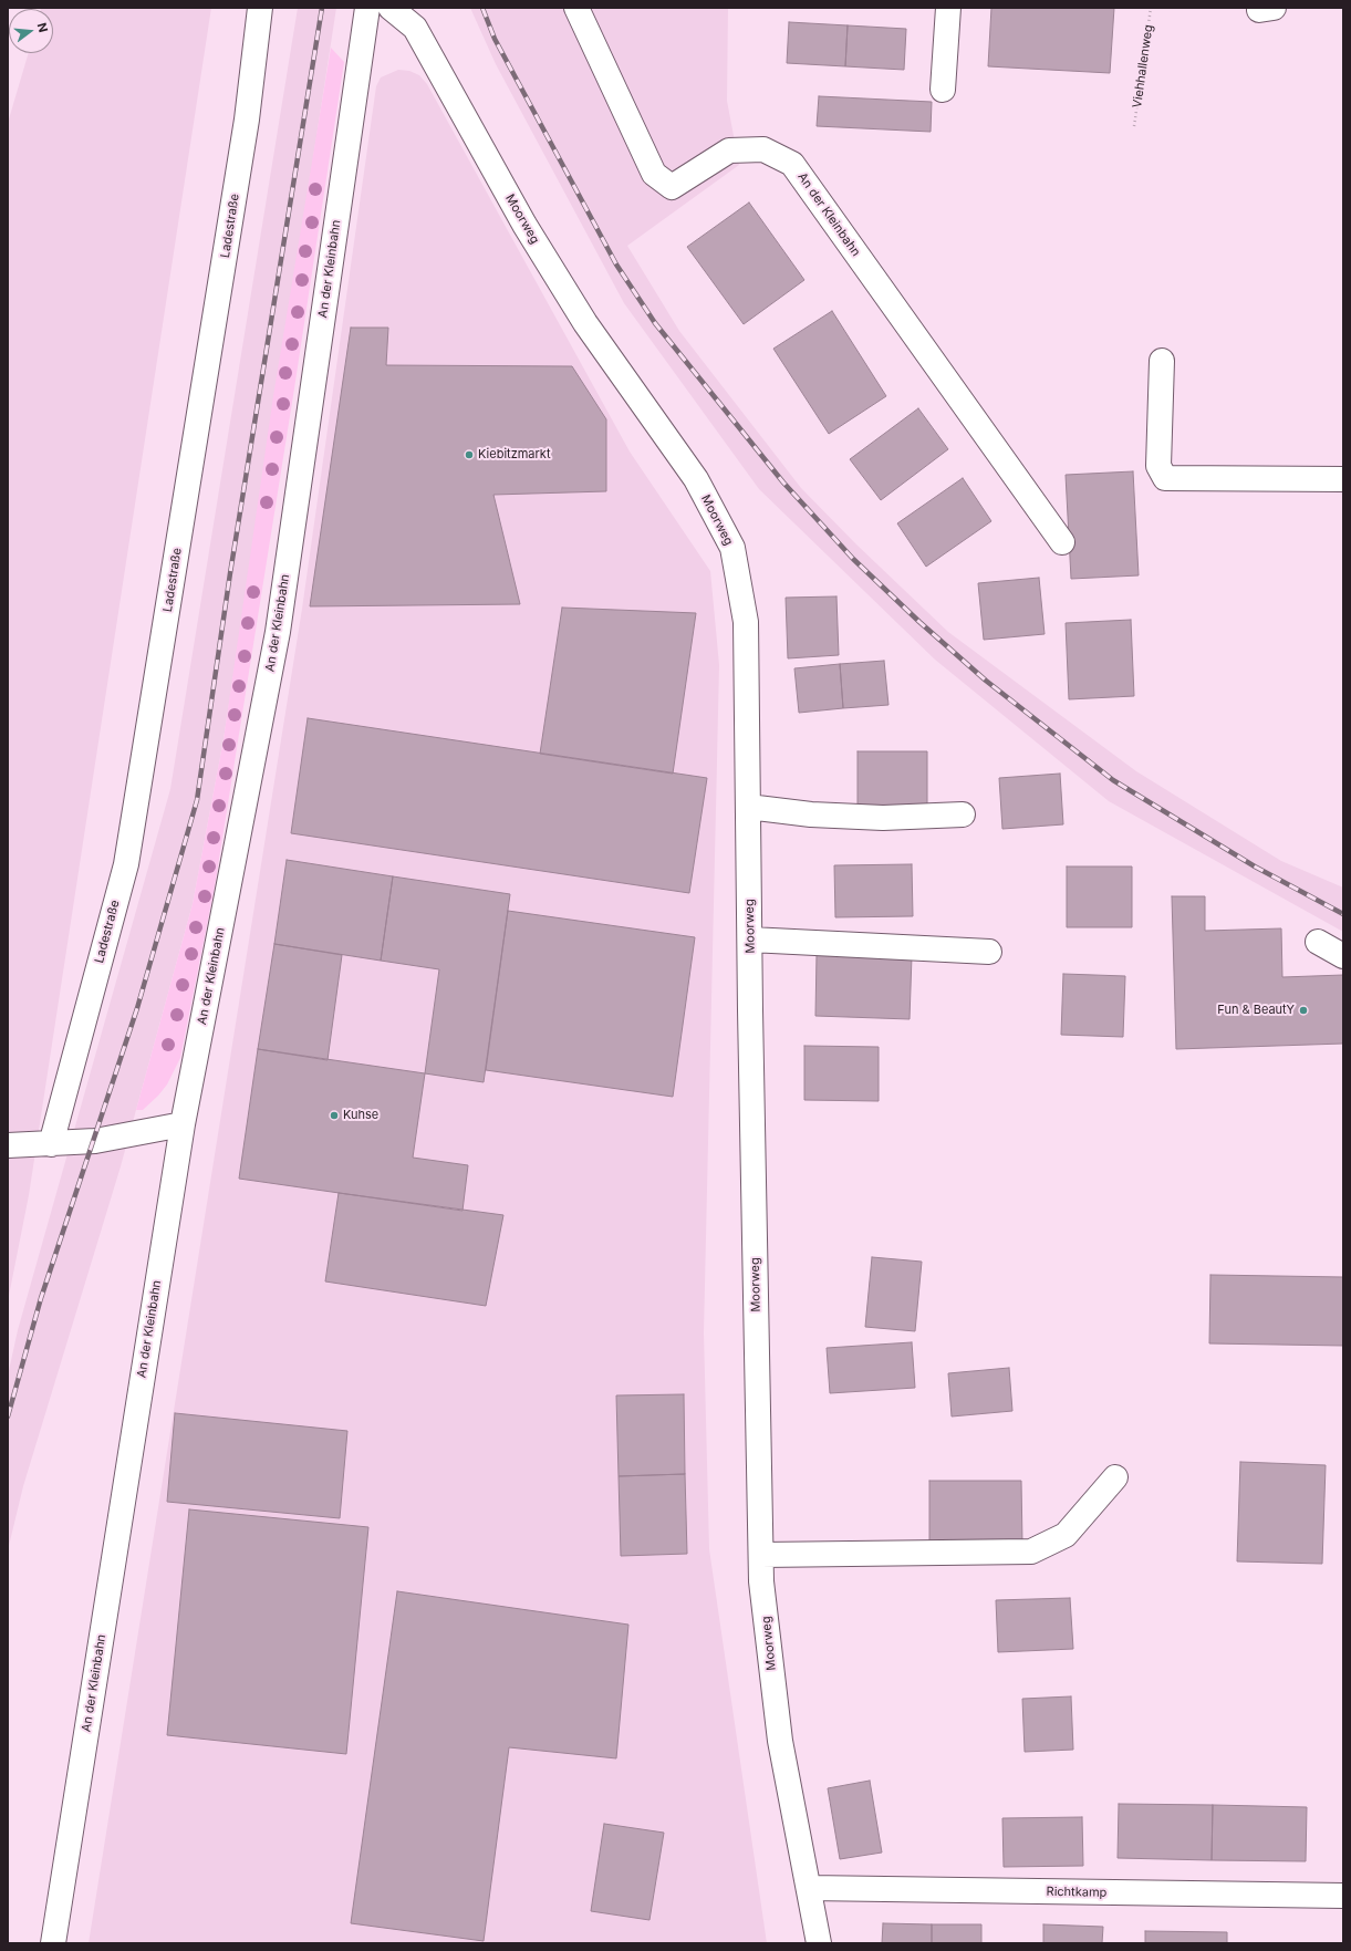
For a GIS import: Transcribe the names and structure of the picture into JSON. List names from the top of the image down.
{
  "streets": {
    "street": [
      "An der Kleinbahn",
      "Moorweg",
      "Ladestraße",
      "Richtkamp"
    ],
    "path": ["Viehhallenweg"]
  },
  "crossings": [
    ["Moorweg", "Richtkamp"]
  ],
  "places": ["Kiebitzmarkt", "Fun & BeautY", "Kuhse"],
  "north": "right"
}
